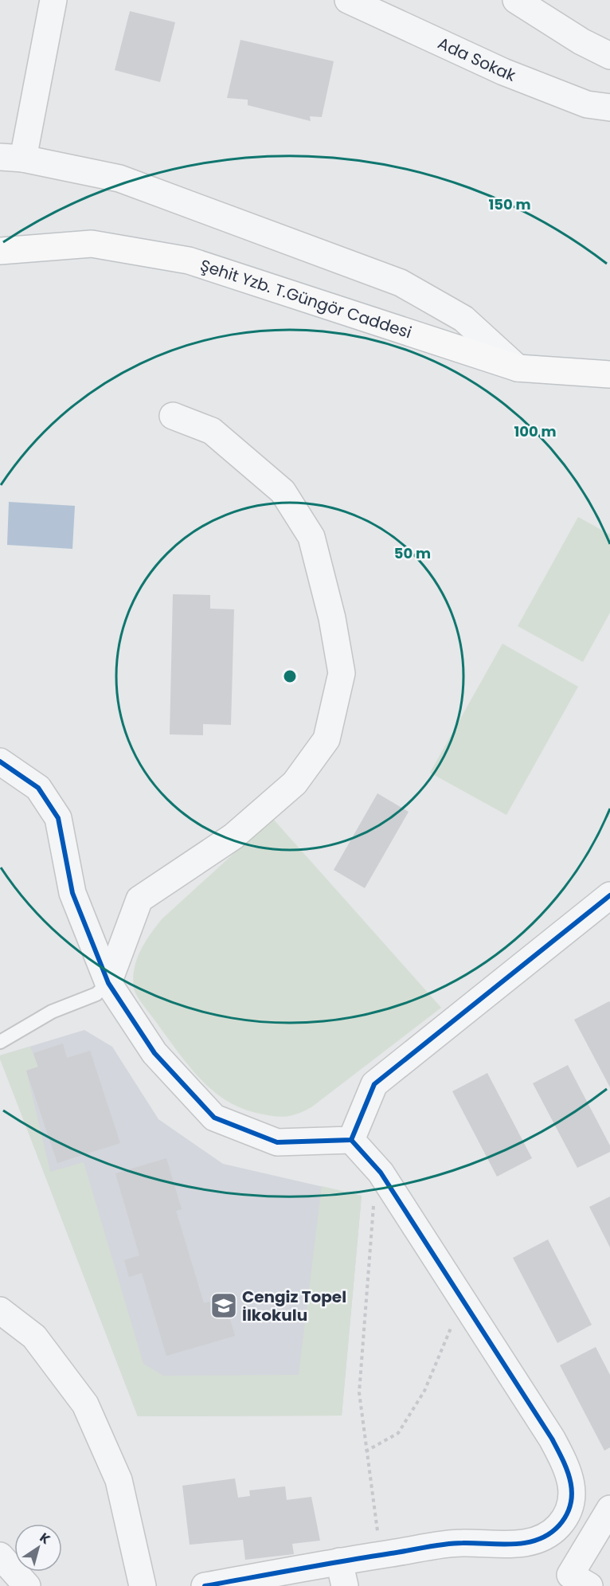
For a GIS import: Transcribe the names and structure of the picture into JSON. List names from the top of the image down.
{
  "streets": {
    "main road": ["Şehit Yzb. T.Güngör Caddesi"],
    "street": ["Ada Sokak"]
  },
  "places": {
    "school or university": ["Cengiz Topel İlkokulu"]
  },
  "north": "top right",
  "rings": ["150 m", "100 m", "50 m"]
}
